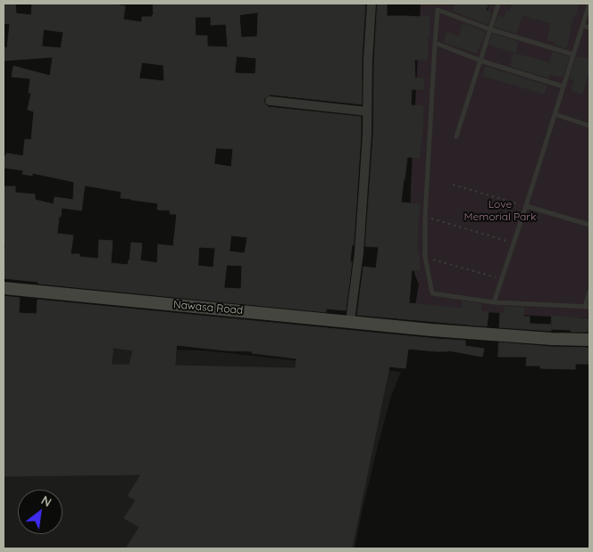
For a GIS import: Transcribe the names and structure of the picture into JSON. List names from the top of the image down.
{
  "streets": {
    "street": ["Nawasa Road"]
  },
  "parks": ["Love Memorial Park"],
  "north": "top right"
}
